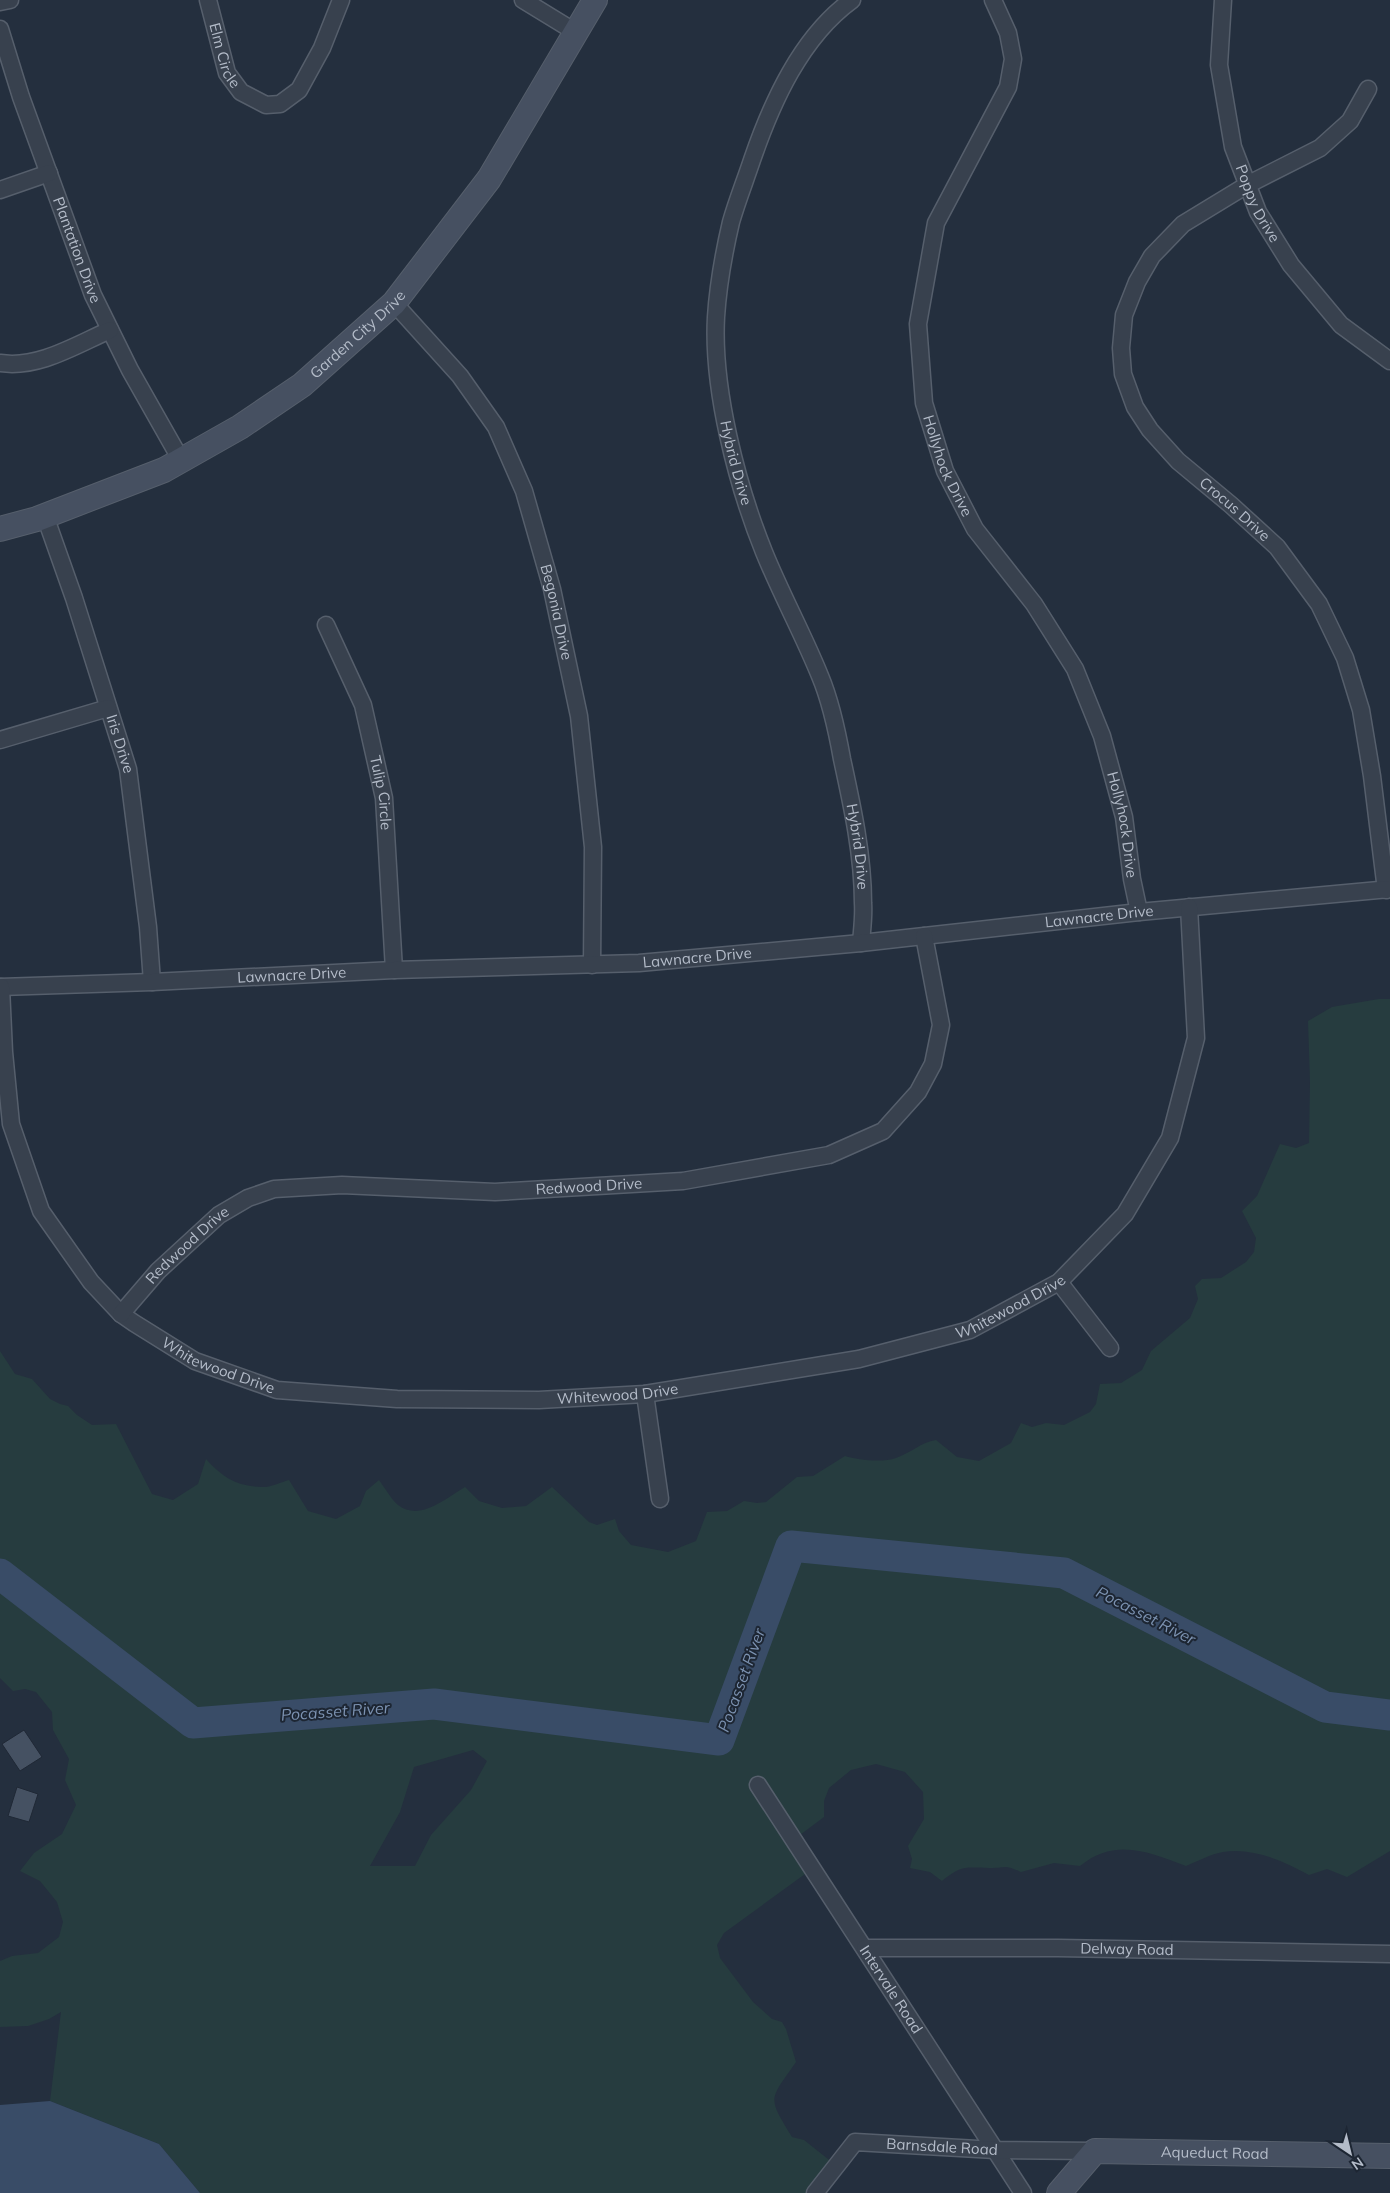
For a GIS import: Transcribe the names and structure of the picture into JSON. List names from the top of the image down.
{
  "streets": {
    "street": [
      "Elm Circle",
      "Poppy Drive",
      "Plantation Drive",
      "Garden City Drive",
      "Hybrid Drive",
      "Hollyhock Drive",
      "Crocus Drive",
      "Begonia Drive",
      "Iris Drive",
      "Tulip Circle",
      "Lawnacre Drive",
      "Redwood Drive",
      "Whitewood Drive",
      "Delway Road",
      "Intervale Road",
      "Barnsdale Road",
      "Aqueduct Road"
    ]
  },
  "crossings": [
    ["Poppy Drive", "Crocus Drive"],
    ["Plantation Drive", "Garden City Drive"],
    ["Garden City Drive", "Begonia Drive"],
    ["Garden City Drive", "Iris Drive"],
    ["Hybrid Drive", "Lawnacre Drive"],
    ["Hollyhock Drive", "Lawnacre Drive"],
    ["Crocus Drive", "Lawnacre Drive"],
    ["Begonia Drive", "Lawnacre Drive"],
    ["Iris Drive", "Lawnacre Drive"],
    ["Tulip Circle", "Lawnacre Drive"],
    ["Lawnacre Drive", "Redwood Drive"],
    ["Lawnacre Drive", "Whitewood Drive"],
    ["Redwood Drive", "Whitewood Drive"],
    ["Delway Road", "Intervale Road"],
    ["Intervale Road", "Barnsdale Road"],
    ["Barnsdale Road", "Aqueduct Road"]
  ],
  "water": ["Pocasset River"],
  "north": "bottom right"
}
